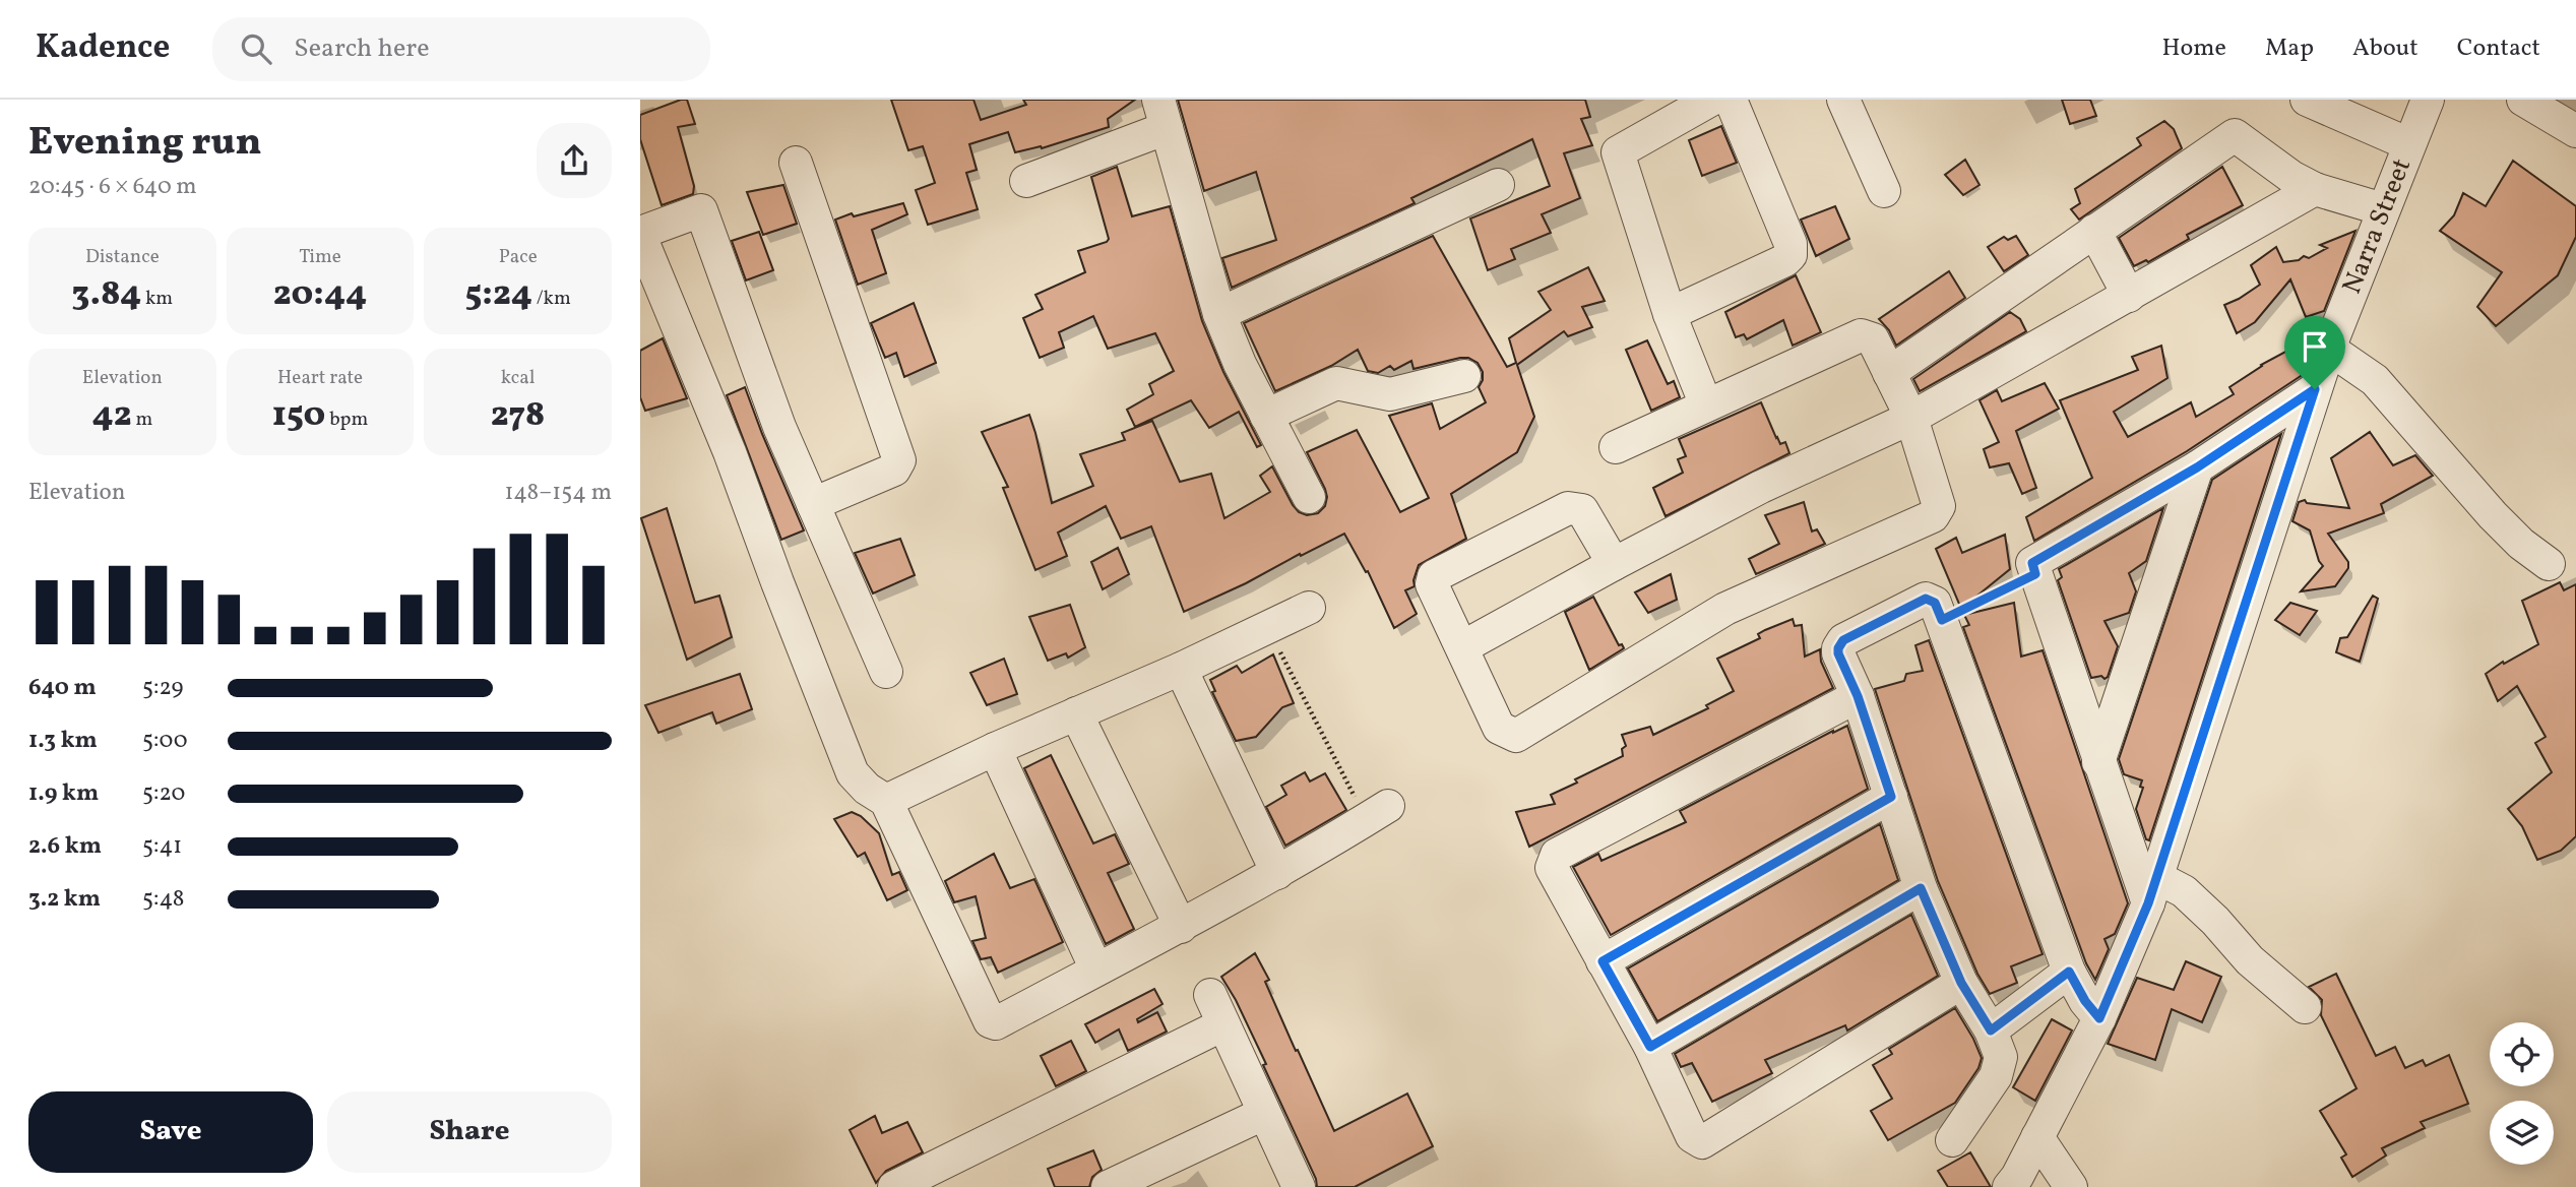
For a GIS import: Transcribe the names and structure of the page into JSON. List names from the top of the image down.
{
  "streets": {
    "street": ["Narra Street"]
  },
  "page": {
    "header": "Kadence",
    "search": "Search here",
    "nav": [
      "Home",
      "Map",
      "About",
      "Contact"
    ],
    "heading": ["Evening run", "20:45 · 6 × 640 m"],
    "stats": [
      ["Distance", "3.84 km"],
      ["Time", "20:44"],
      ["Pace", "5:24 /km"],
      ["Elevation", "42 m"],
      ["Heart rate", "150 bpm"],
      ["kcal", "278"]
    ],
    "chart": ["Elevation", "148–154 m"],
    "list": [
      {
        "name": "640 m",
        "note": "5:29"
      },
      {
        "name": "1.3 km",
        "note": "5:00"
      },
      {
        "name": "1.9 km",
        "note": "5:20"
      },
      {
        "name": "2.6 km",
        "note": "5:41"
      },
      {
        "name": "3.2 km",
        "note": "5:48"
      }
    ],
    "buttons": ["Save", "Share"]
  }
}
